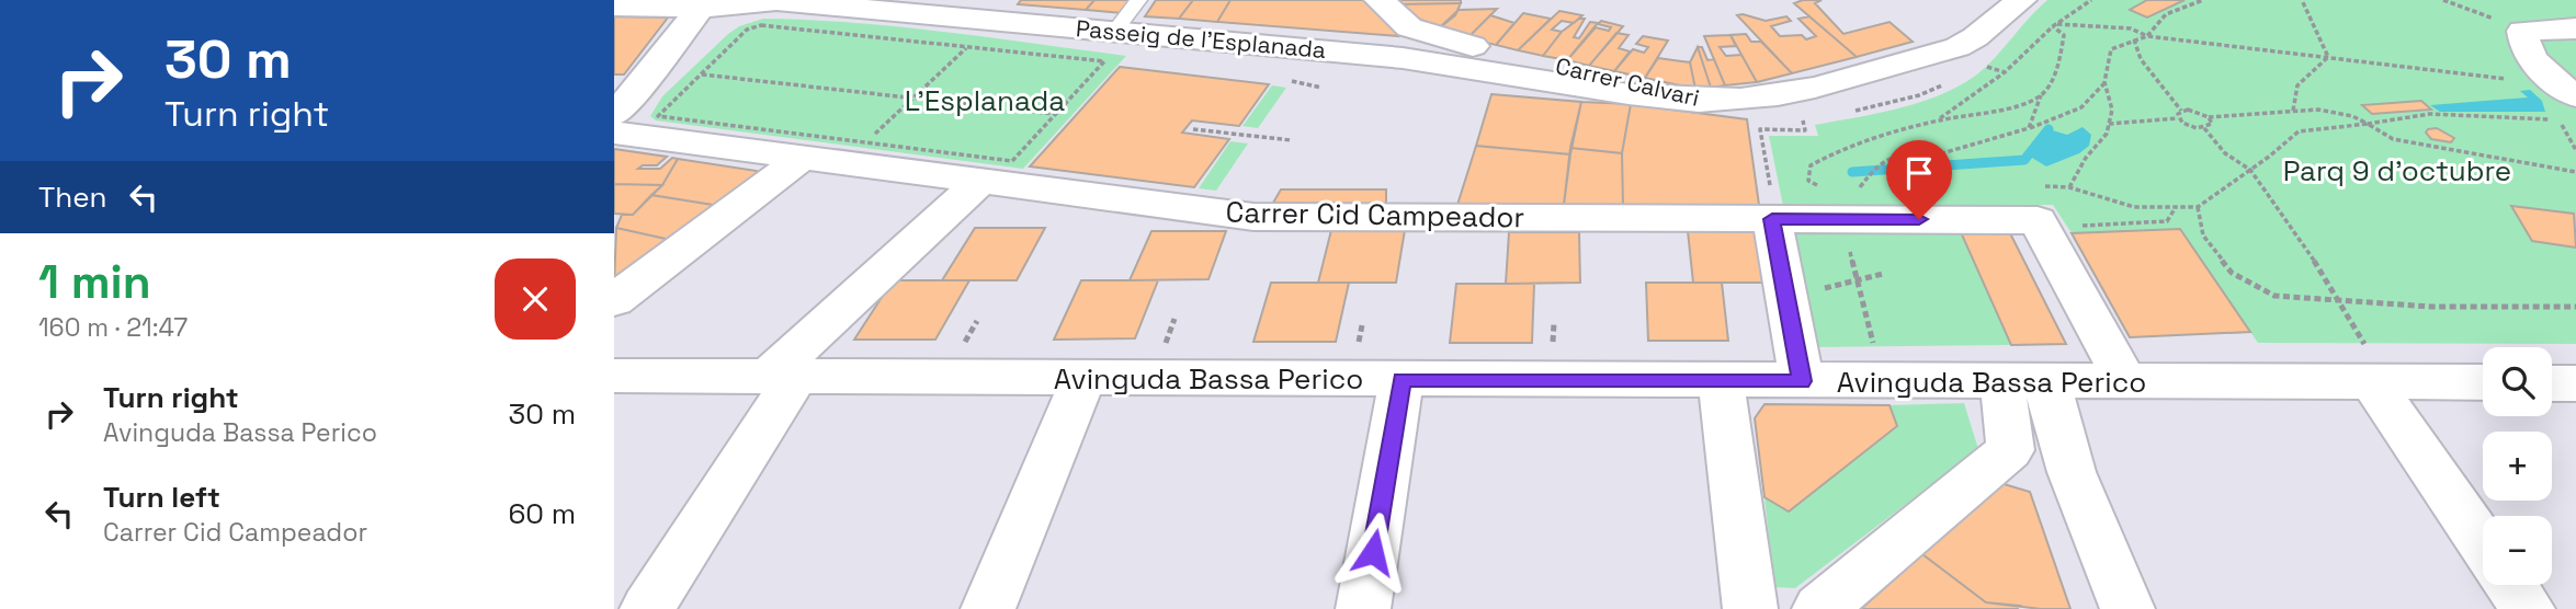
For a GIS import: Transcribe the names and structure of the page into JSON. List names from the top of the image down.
{
  "streets": {
    "street": [
      "Passeig de l'Esplanada",
      "Carrer Calvari",
      "Carrer Cid Campeador",
      "Avinguda Bassa Perico"
    ]
  },
  "crossings": [
    ["Passeig de l'Esplanada", "Carrer Calvari"]
  ],
  "parks": ["L'Esplanada", "Parq 9 d'octubre"],
  "page": {
    "turn": ["30 m", "Turn right"],
    "then": "Then",
    "heading": ["1 min", "160 m · 21:47"],
    "map_buttons": ["+", "−"],
    "list": [
      {
        "name": "Turn right",
        "note": "Avinguda Bassa Perico",
        "value": "30 m"
      },
      {
        "name": "Turn left",
        "note": "Carrer Cid Campeador",
        "value": "60 m"
      }
    ]
  }
}
